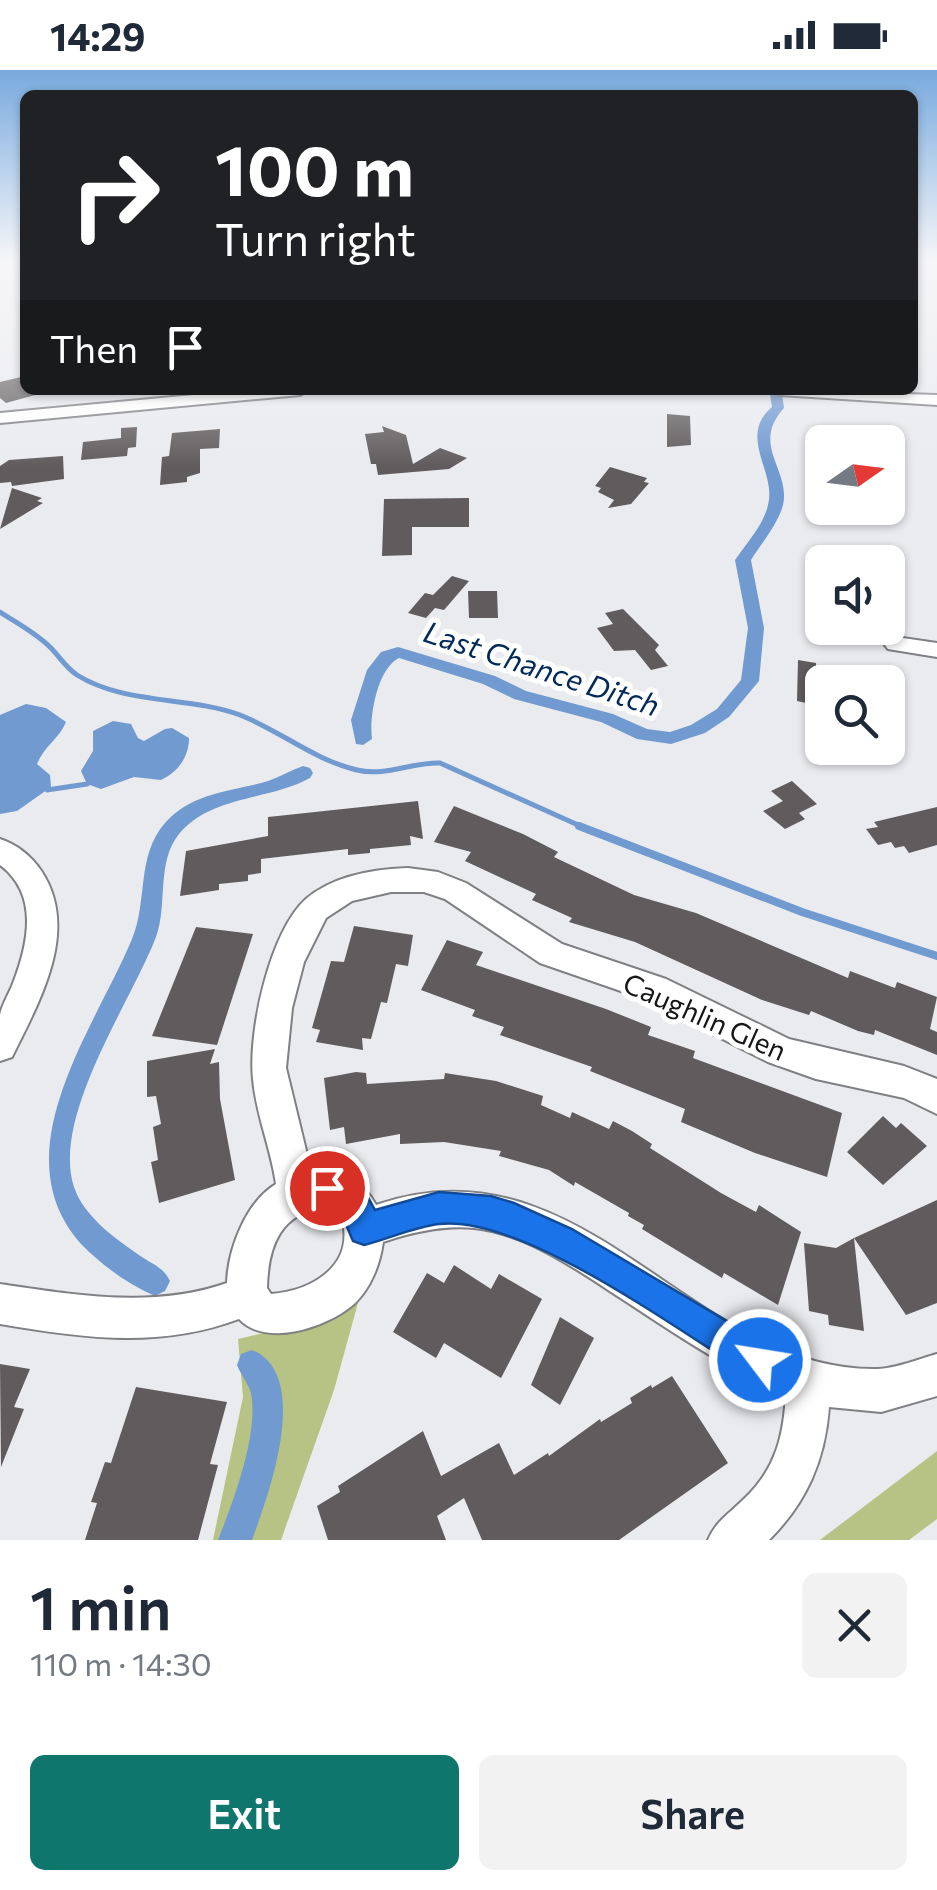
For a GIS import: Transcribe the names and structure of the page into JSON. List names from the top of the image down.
{
  "streets": {
    "street": ["Caughlin Glen"]
  },
  "water": ["Last Chance Ditch"],
  "north": "right",
  "page": {
    "status": "14:29",
    "turn": ["100 m", "Turn right"],
    "then": "Then",
    "heading": ["1 min", "110 m · 14:30"],
    "buttons": ["Exit", "Share"]
  }
}
